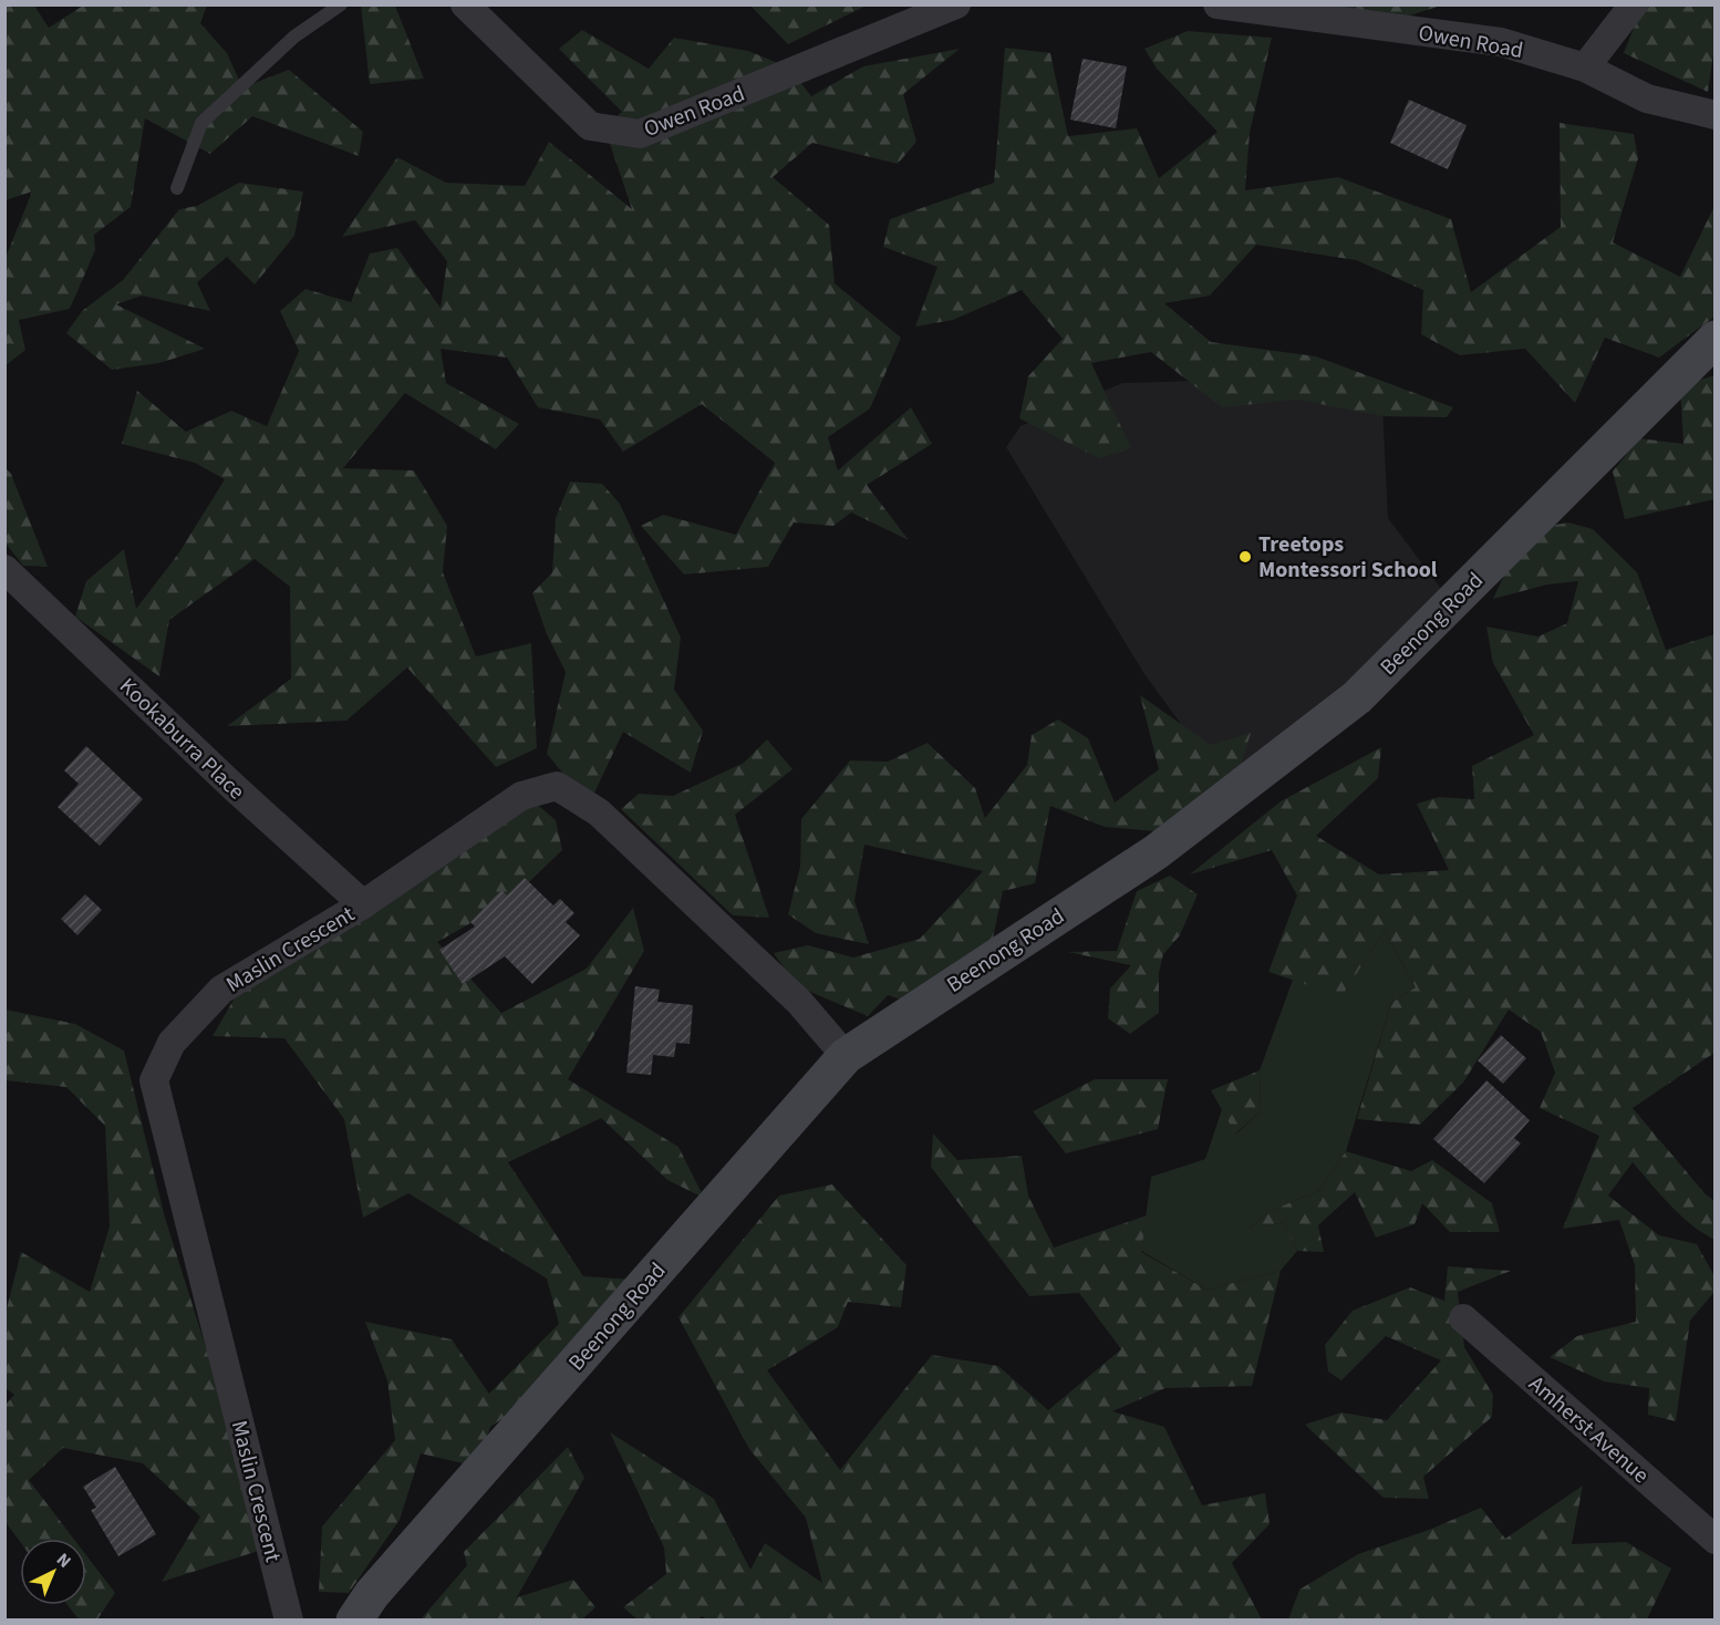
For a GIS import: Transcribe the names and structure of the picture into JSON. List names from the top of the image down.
{
  "streets": {
    "street": [
      "Owen Road",
      "Beenong Road",
      "Kookaburra Place",
      "Maslin Crescent",
      "Amherst Avenue"
    ]
  },
  "crossings": [
    ["Beenong Road", "Maslin Crescent"],
    ["Kookaburra Place", "Maslin Crescent"]
  ],
  "places": ["Treetops Montessori School"],
  "north": "top right"
}
